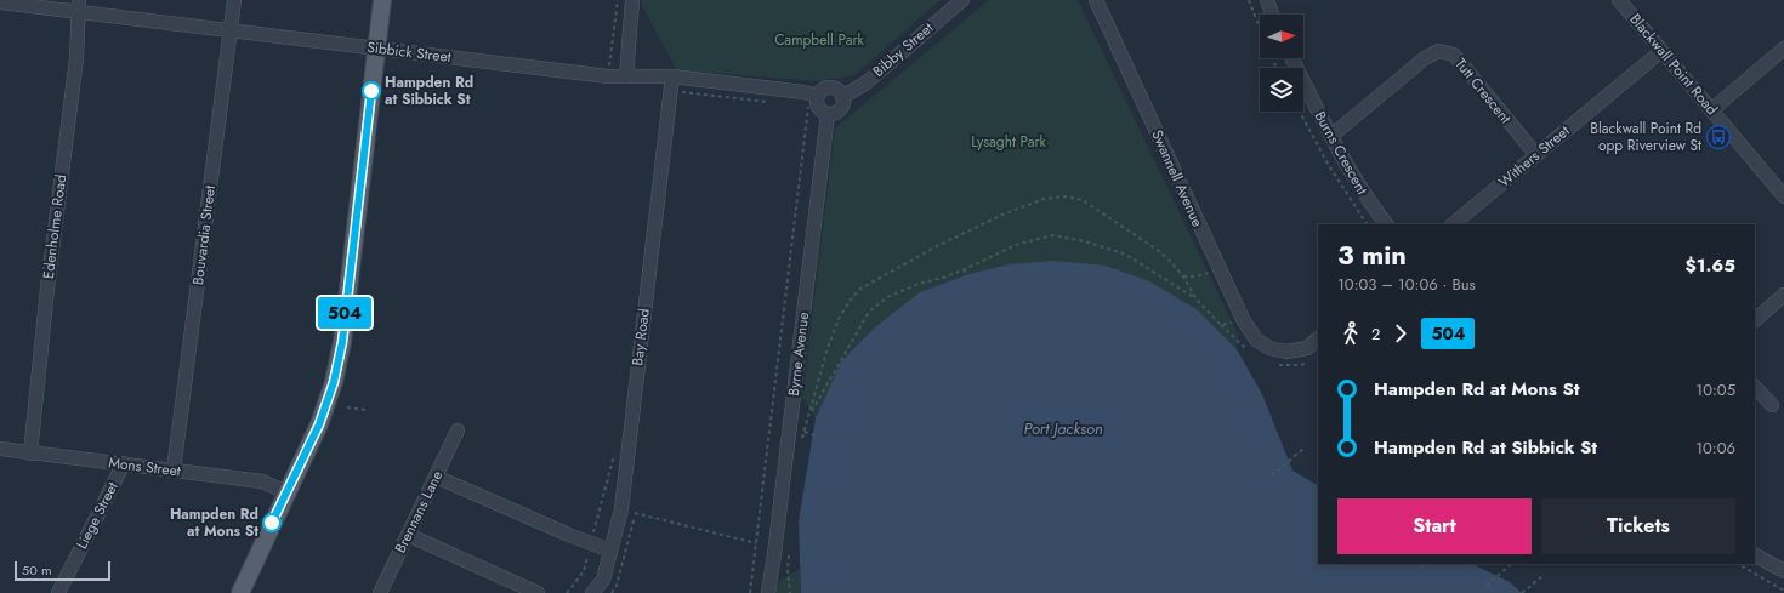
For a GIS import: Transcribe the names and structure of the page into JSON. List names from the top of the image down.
{
  "streets": {
    "street": [
      "Bibby Street",
      "Sibbick Street",
      "Blackwall Point Road",
      "Tutt Crescent",
      "Burns Crescent",
      "Withers Street",
      "Swannell Avenue",
      "Edenholme Road",
      "Bouvardia Street",
      "Bay Road",
      "Byrne Avenue",
      "Mons Street",
      "Brennans Lane",
      "Liege Street"
    ]
  },
  "crossings": [
    ["Bibby Street", "Sibbick Street"],
    ["Bibby Street", "Byrne Avenue"],
    ["Sibbick Street", "Edenholme Road"],
    ["Sibbick Street", "Bouvardia Street"],
    ["Sibbick Street", "Bay Road"],
    ["Sibbick Street", "Byrne Avenue"],
    ["Blackwall Point Road", "Withers Street"],
    ["Tutt Crescent", "Burns Crescent"],
    ["Tutt Crescent", "Withers Street"],
    ["Edenholme Road", "Mons Street"],
    ["Bouvardia Street", "Mons Street"],
    ["Mons Street", "Liege Street"]
  ],
  "water": ["Port Jackson"],
  "parks": ["Campbell Park", "Lysaght Park"],
  "places": {
    "other": ["Hampden Rd at Sibbick St", "Hampden Rd at Mons St"],
    "bus stop": ["Blackwall Point Rd opp Riverview St"]
  },
  "lines": ["bus line 504"],
  "scale_bar": "50 m",
  "north": "right",
  "page": {
    "on_map": "504",
    "heading": ["3 min", "10:03 – 10:06 · Bus", "$1.65"],
    "legs": ["2", "504"],
    "list": [
      {
        "name": "Hampden Rd at Mons St",
        "value": "10:05"
      },
      {
        "name": "Hampden Rd at Sibbick St",
        "value": "10:06"
      }
    ],
    "buttons": ["Start", "Tickets"],
    "scale": "50 m"
  }
}
